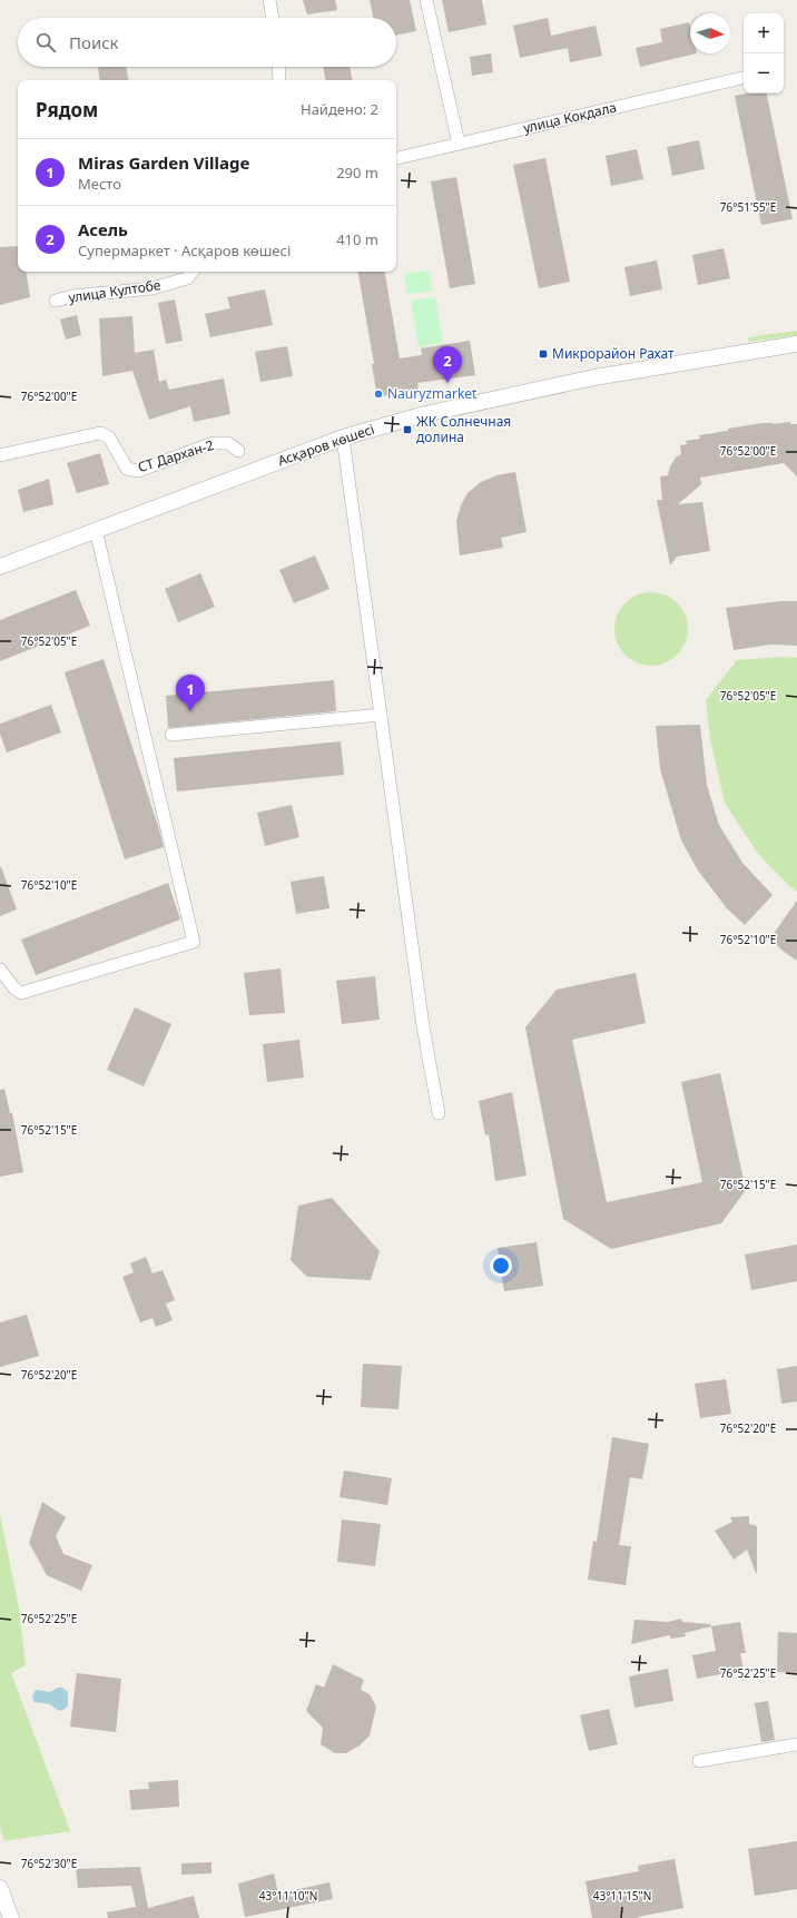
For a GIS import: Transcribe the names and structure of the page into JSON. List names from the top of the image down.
{
  "streets": {
    "street": [
      "улица Кокдала",
      "улица Култобе",
      "Асқаров көшесі",
      "СТ Дархан-2"
    ]
  },
  "places": {
    "transit": ["Микрорайон Рахат", "ЖК Солнечная долина"],
    "other": ["Nauryzmarket"]
  },
  "north": "right",
  "page": {
    "map_buttons": ["+", "−"],
    "search": "Поиск",
    "heading": ["Рядом", "Найдено: 2"],
    "list": [
      {
        "mark": "1",
        "name": "Miras Garden Village",
        "note": "Место",
        "value": "290 m"
      },
      {
        "mark": "2",
        "name": "Асель",
        "note": "Супермаркет · Асқаров көшесі",
        "value": "410 m"
      }
    ],
    "pins": ["2", "1"]
  },
  "coordinates": [
    "76°51'55\"E",
    "76°52'00\"E",
    "76°52'05\"E",
    "76°52'10\"E",
    "76°52'15\"E",
    "76°52'20\"E",
    "76°52'25\"E",
    "76°52'30\"E",
    "43°11'10\"N",
    "43°11'15\"N"
  ]
}
